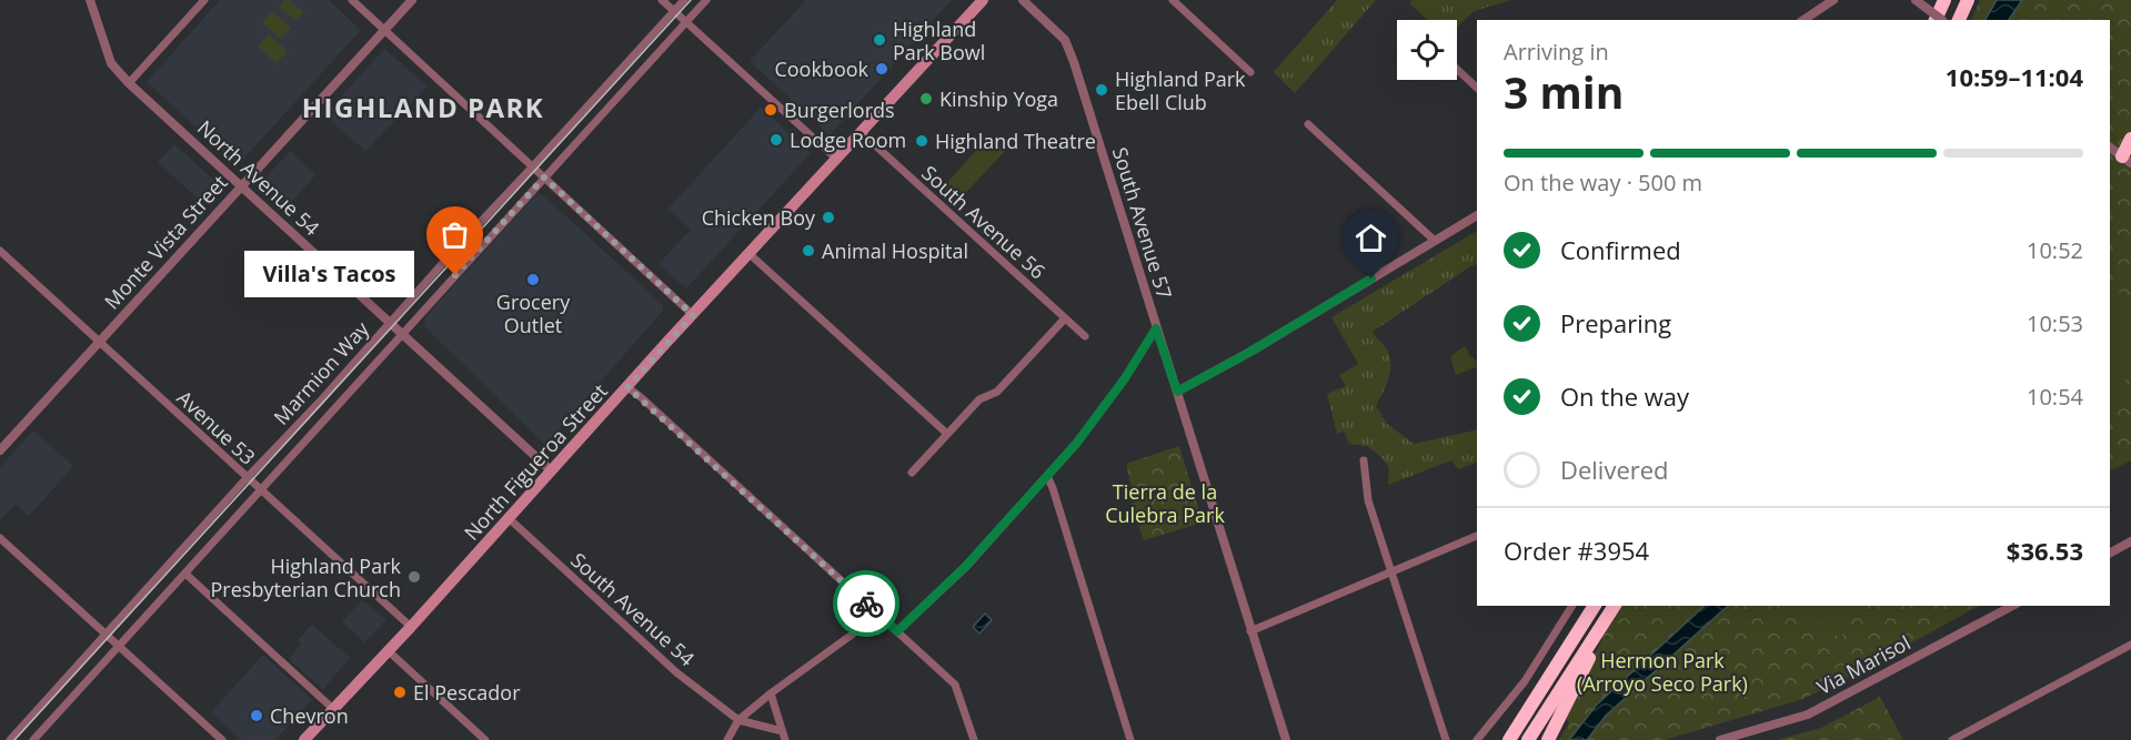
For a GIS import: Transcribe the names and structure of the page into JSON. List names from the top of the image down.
{
  "streets": {
    "main road": ["North Figueroa Street"],
    "street": [
      "North Avenue 54",
      "South Avenue 56",
      "South Avenue 57",
      "Monte Vista Street",
      "Marmion Way",
      "Avenue 53",
      "South Avenue 54",
      "Via Marisol"
    ]
  },
  "crossings": [
    ["North Avenue 54", "Monte Vista Street"],
    ["North Avenue 54", "Marmion Way"],
    ["North Avenue 54", "North Figueroa Street"],
    ["South Avenue 56", "North Figueroa Street"],
    ["Monte Vista Street", "Avenue 53"],
    ["Marmion Way", "Avenue 53"],
    ["Avenue 53", "North Figueroa Street"],
    ["North Figueroa Street", "South Avenue 54"]
  ],
  "districts": ["HIGHLAND PARK"],
  "parks": ["Tierra de la Culebra Park", "Hermon Park (Arroyo Seco Park)"],
  "places": [
    "Highland Park Bowl",
    "Cookbook",
    "Highland Park Ebell Club",
    "Kinship Yoga",
    "Burgerlords",
    "Lodge Room",
    "Highland Theatre",
    "Chicken Boy",
    "Animal Hospital",
    "Villa's Tacos",
    "Grocery Outlet",
    "Highland Park Presbyterian Church",
    "El Pescador",
    "Chevron"
  ],
  "page": {
    "heading": ["3 min", "Arriving in", "10:59–11:04"],
    "panel": ["Order #3954", "$36.53"],
    "bar": "On the way · 500 m",
    "list": [
      ["Confirmed", "10:52"],
      ["Preparing", "10:53"],
      ["On the way", "10:54"],
      "Delivered"
    ],
    "bubble": "Villa's Tacos"
  }
}
